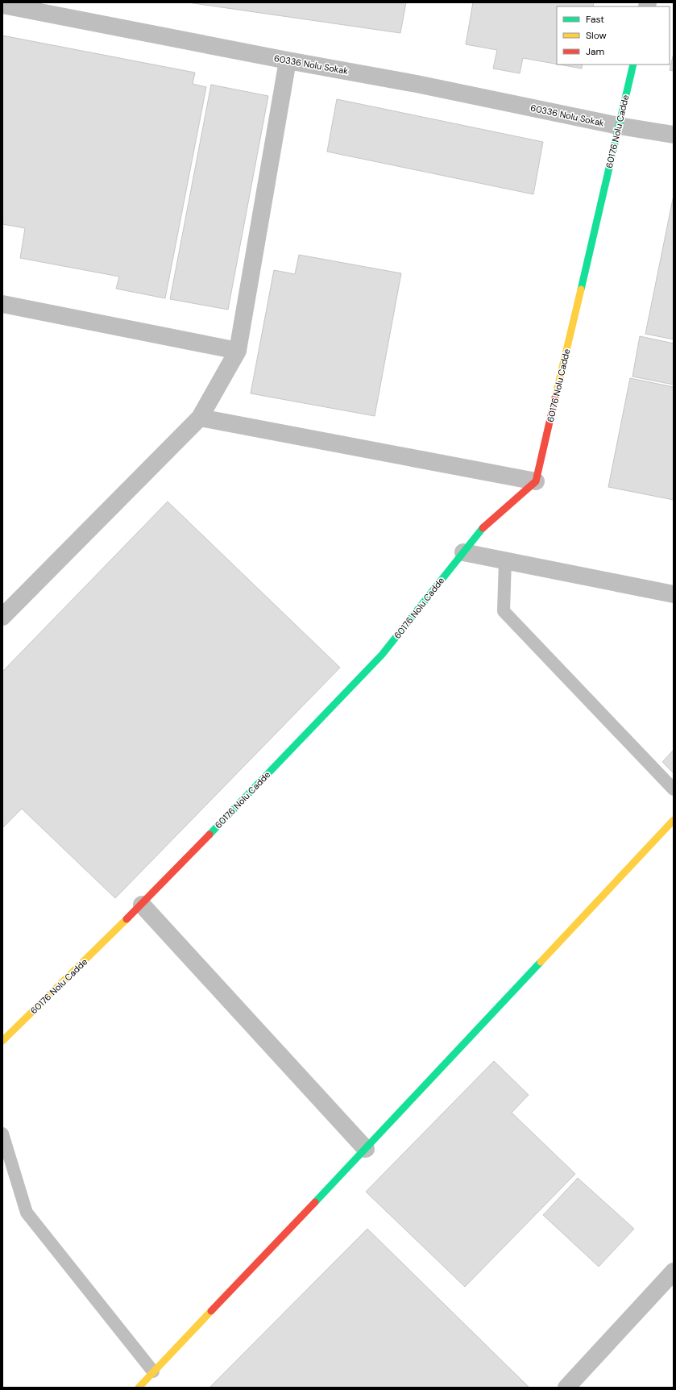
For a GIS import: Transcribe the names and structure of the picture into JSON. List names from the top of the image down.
{
  "streets": {
    "street": ["60336 Nolu Sokak", "60176 Nolu Cadde"]
  },
  "crossings": [
    ["60336 Nolu Sokak", "60176 Nolu Cadde"]
  ],
  "legend": ["Fast", "Slow", "Jam"]
}
